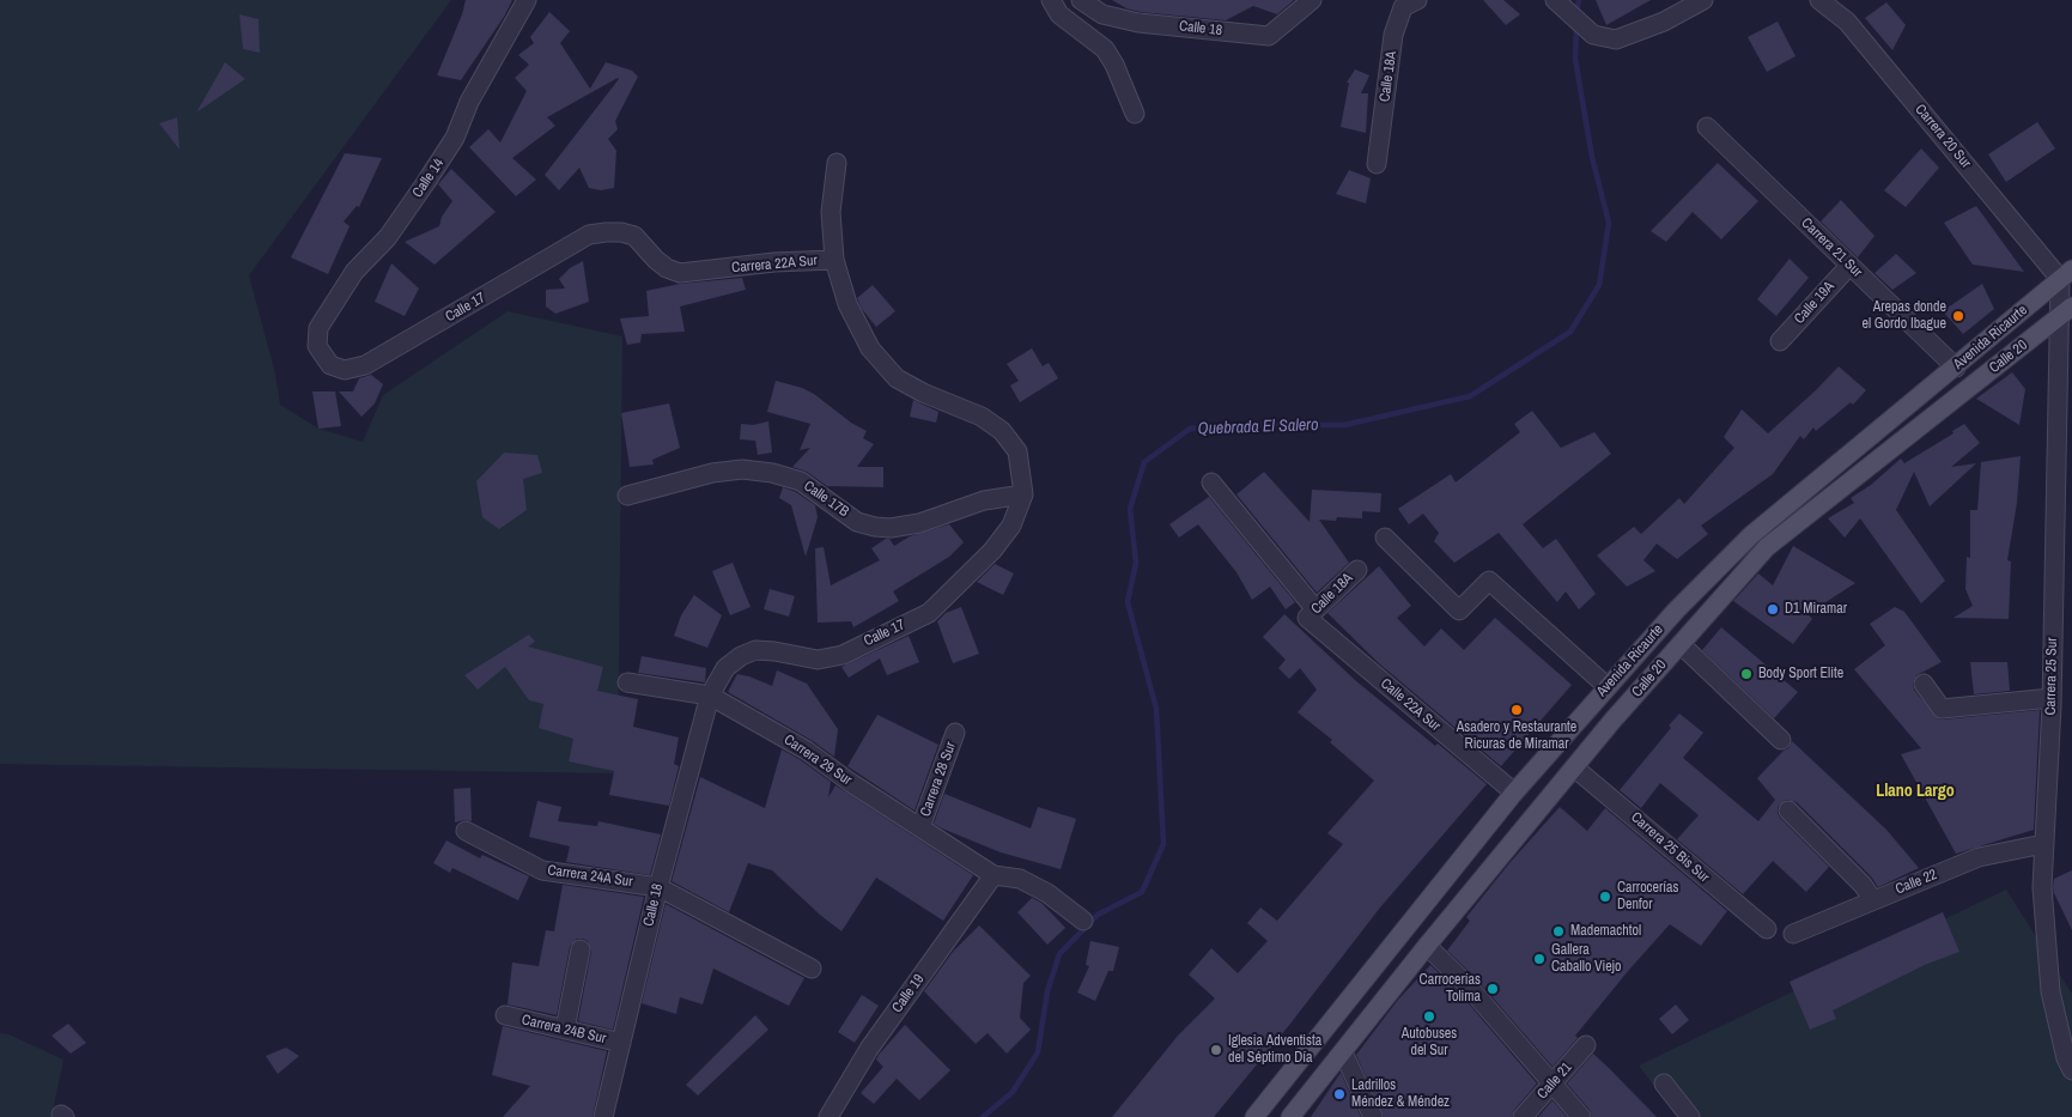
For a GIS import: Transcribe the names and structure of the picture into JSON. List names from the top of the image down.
{
  "streets": {
    "main road": ["Avenida Ricaurte", "Calle 20"],
    "street": [
      "Calle 18",
      "Calle 18A",
      "Carrera 20 Sur",
      "Calle 14",
      "Carrera 21 Sur",
      "Carrera 22A Sur",
      "Calle 19A",
      "Calle 17",
      "Calle 17B",
      "Carrera 25 Sur",
      "Calle 22A Sur",
      "Carrera 29 Sur",
      "Carrera 28 Sur",
      "Carrera 25 Bis Sur",
      "Carrera 24A Sur",
      "Calle 22",
      "Calle 19",
      "Carrera 24B Sur",
      "Calle 21"
    ]
  },
  "crossings": [
    ["Calle 18", "Calle 17"],
    ["Calle 18", "Carrera 29 Sur"],
    ["Calle 18", "Carrera 24A Sur"],
    ["Calle 18", "Carrera 24B Sur"],
    ["Calle 18A", "Calle 22A Sur"],
    ["Carrera 20 Sur", "Avenida Ricaurte"],
    ["Carrera 20 Sur", "Carrera 25 Sur"],
    ["Calle 14", "Calle 17"],
    ["Carrera 21 Sur", "Calle 19A"],
    ["Carrera 21 Sur", "Avenida Ricaurte"],
    ["Carrera 22A Sur", "Calle 17"],
    ["Carrera 22A Sur", "Calle 17B"],
    ["Calle 17", "Calle 17B"],
    ["Calle 17", "Carrera 29 Sur"],
    ["Avenida Ricaurte", "Carrera 25 Sur"],
    ["Avenida Ricaurte", "Calle 22A Sur"],
    ["Calle 20", "Carrera 25 Sur"],
    ["Calle 20", "Carrera 25 Bis Sur"],
    ["Carrera 25 Sur", "Calle 22"],
    ["Carrera 29 Sur", "Carrera 28 Sur"],
    ["Carrera 29 Sur", "Calle 19"]
  ],
  "districts": ["Llano Largo"],
  "water": ["Quebrada El Salero"],
  "places": [
    "Arepas donde el Gordo Ibague",
    "D1 Miramar",
    "Body Sport Elite",
    "Asadero y Restaurante Ricuras de Miramar",
    "Carrocerías Denfor",
    "Mademachtol",
    "Gallera Caballo Viejo",
    "Carrocerías Tolima",
    "Autobuses del Sur",
    "Iglesia Adventista del Séptimo Día",
    "Ladrillos Méndez & Méndez"
  ]
}
